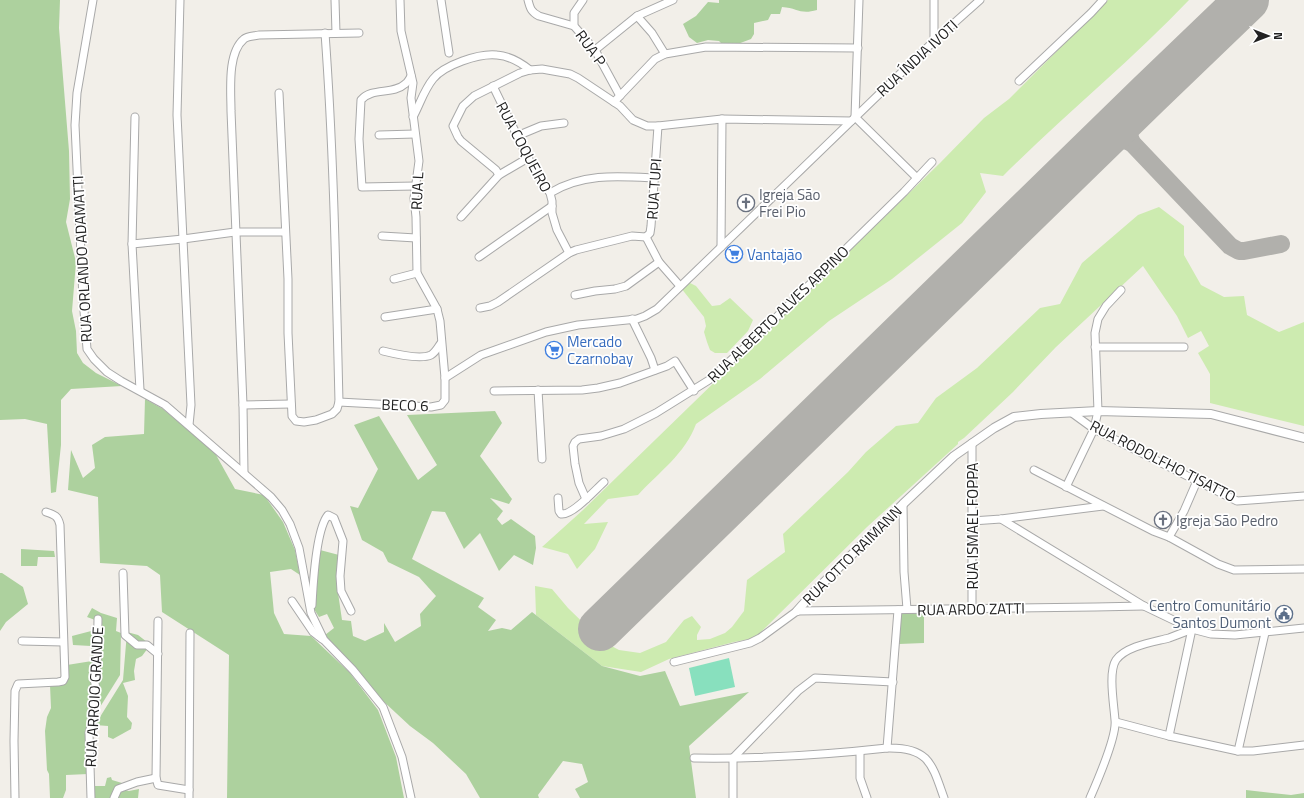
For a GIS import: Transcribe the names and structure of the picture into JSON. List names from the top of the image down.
{
  "streets": {
    "street": [
      "RUA P",
      "RUA ÍNDIA IVOTI",
      "RUA COQUEIRO",
      "RUA TUPI",
      "RUA L",
      "RUA ORLANDO ADAMATTI",
      "RUA ALBERTO ALVES ARPINO",
      "BECO 6",
      "RUA RODOLFHO TISATTO",
      "RUA ISMAEL FOPPA",
      "RUA OTTO RAIMANN",
      "RUA ARDO ZATTI",
      "RUA ARROIO GRANDE"
    ]
  },
  "crossings": [
    ["RUA ÍNDIA IVOTI", "RUA TUPI"],
    ["RUA ÍNDIA IVOTI", "RUA L"],
    ["RUA ÍNDIA IVOTI", "BECO 6"],
    ["RUA L", "BECO 6"],
    ["RUA RODOLFHO TISATTO", "RUA OTTO RAIMANN"],
    ["RUA ISMAEL FOPPA", "RUA OTTO RAIMANN"],
    ["RUA ISMAEL FOPPA", "RUA ARDO ZATTI"],
    ["RUA OTTO RAIMANN", "RUA ARDO ZATTI"]
  ],
  "places": {
    "church": ["Igreja São Frei Pio", "Igreja São Pedro"],
    "supermarket": ["Vantajão", "Mercado Czarnobay"],
    "public building": ["Centro Comunitário Santos Dumont"]
  },
  "north": "right"
}
